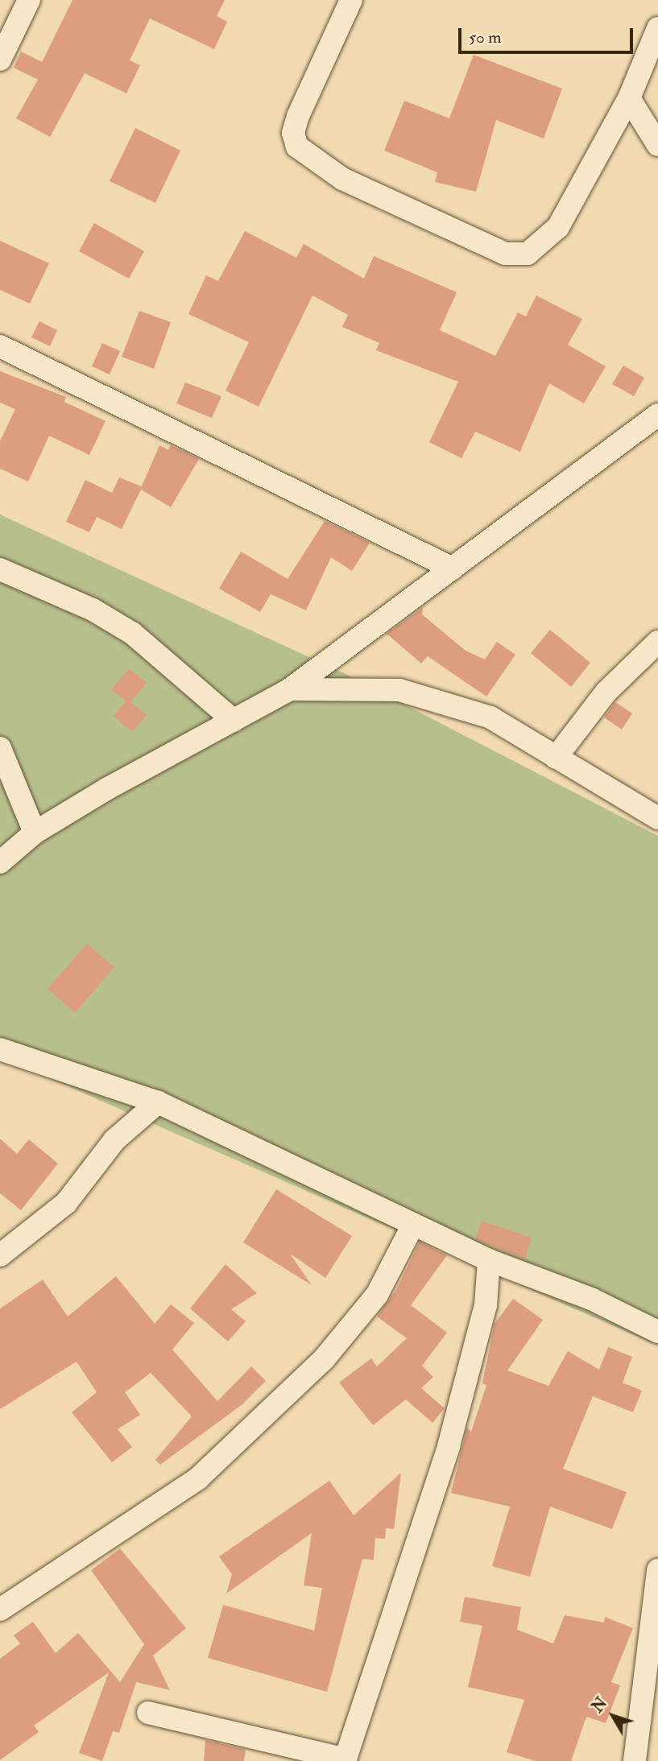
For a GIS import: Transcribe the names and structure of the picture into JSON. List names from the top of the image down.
{
  "scale_bar": "50 m",
  "north": "top left"
}
